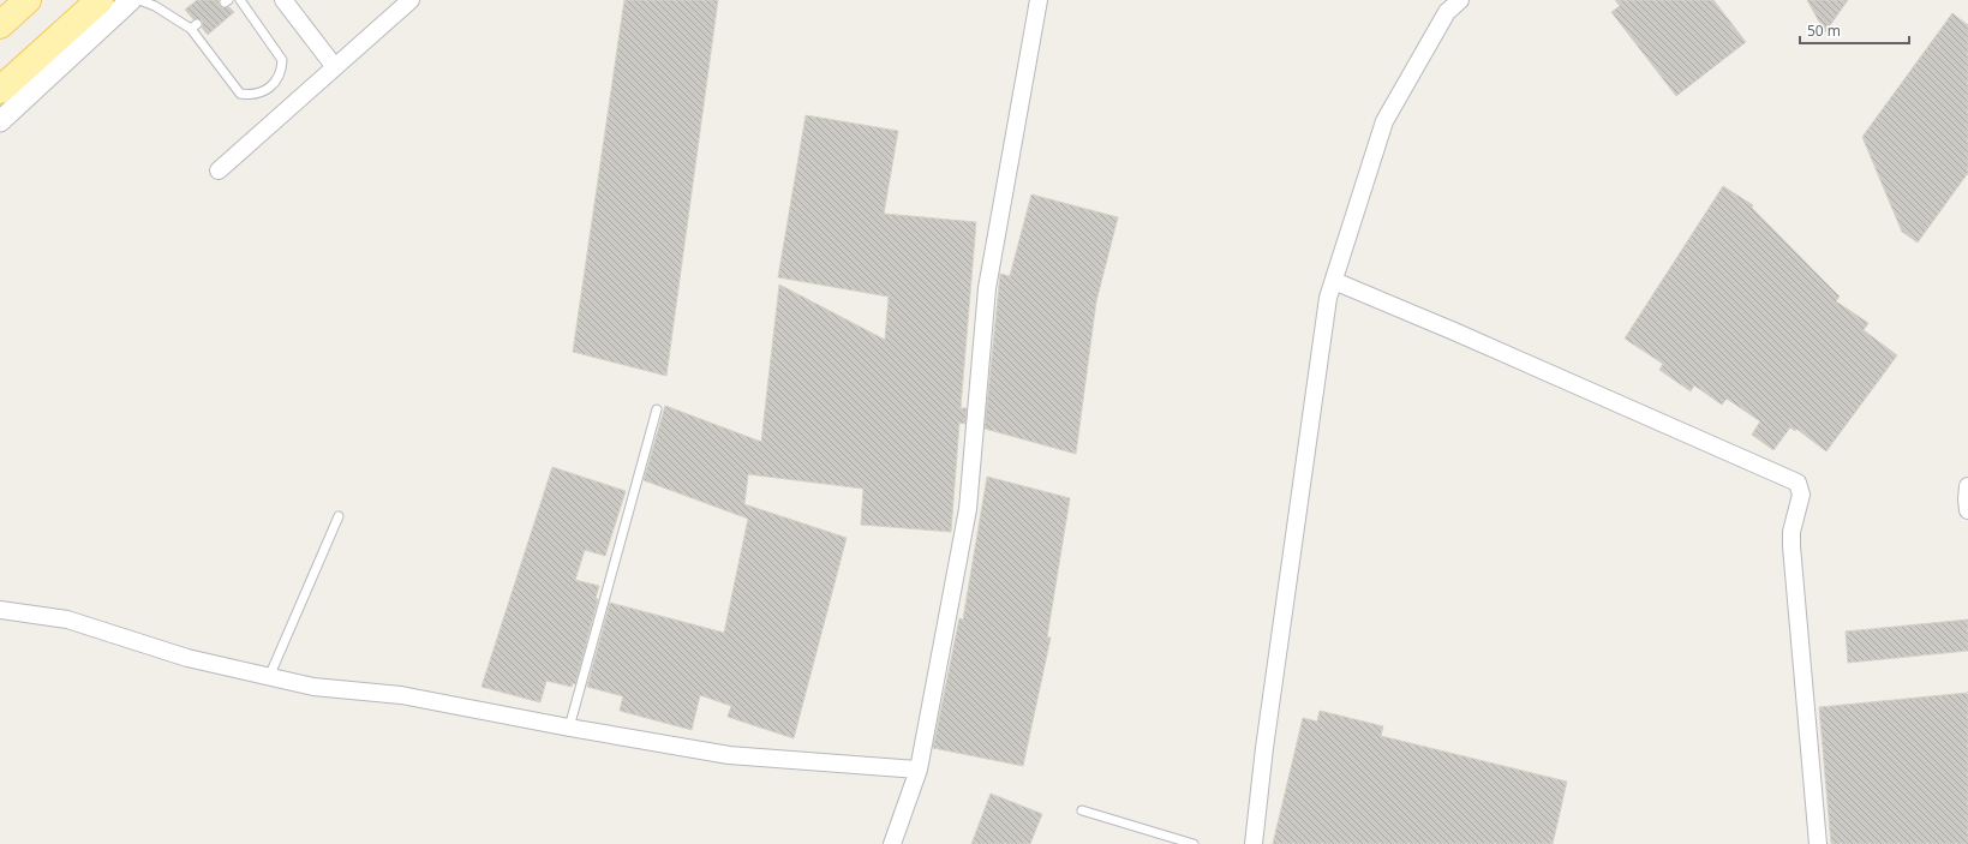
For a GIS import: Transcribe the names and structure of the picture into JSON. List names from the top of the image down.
{
  "scale_bar": "50 m"
}
